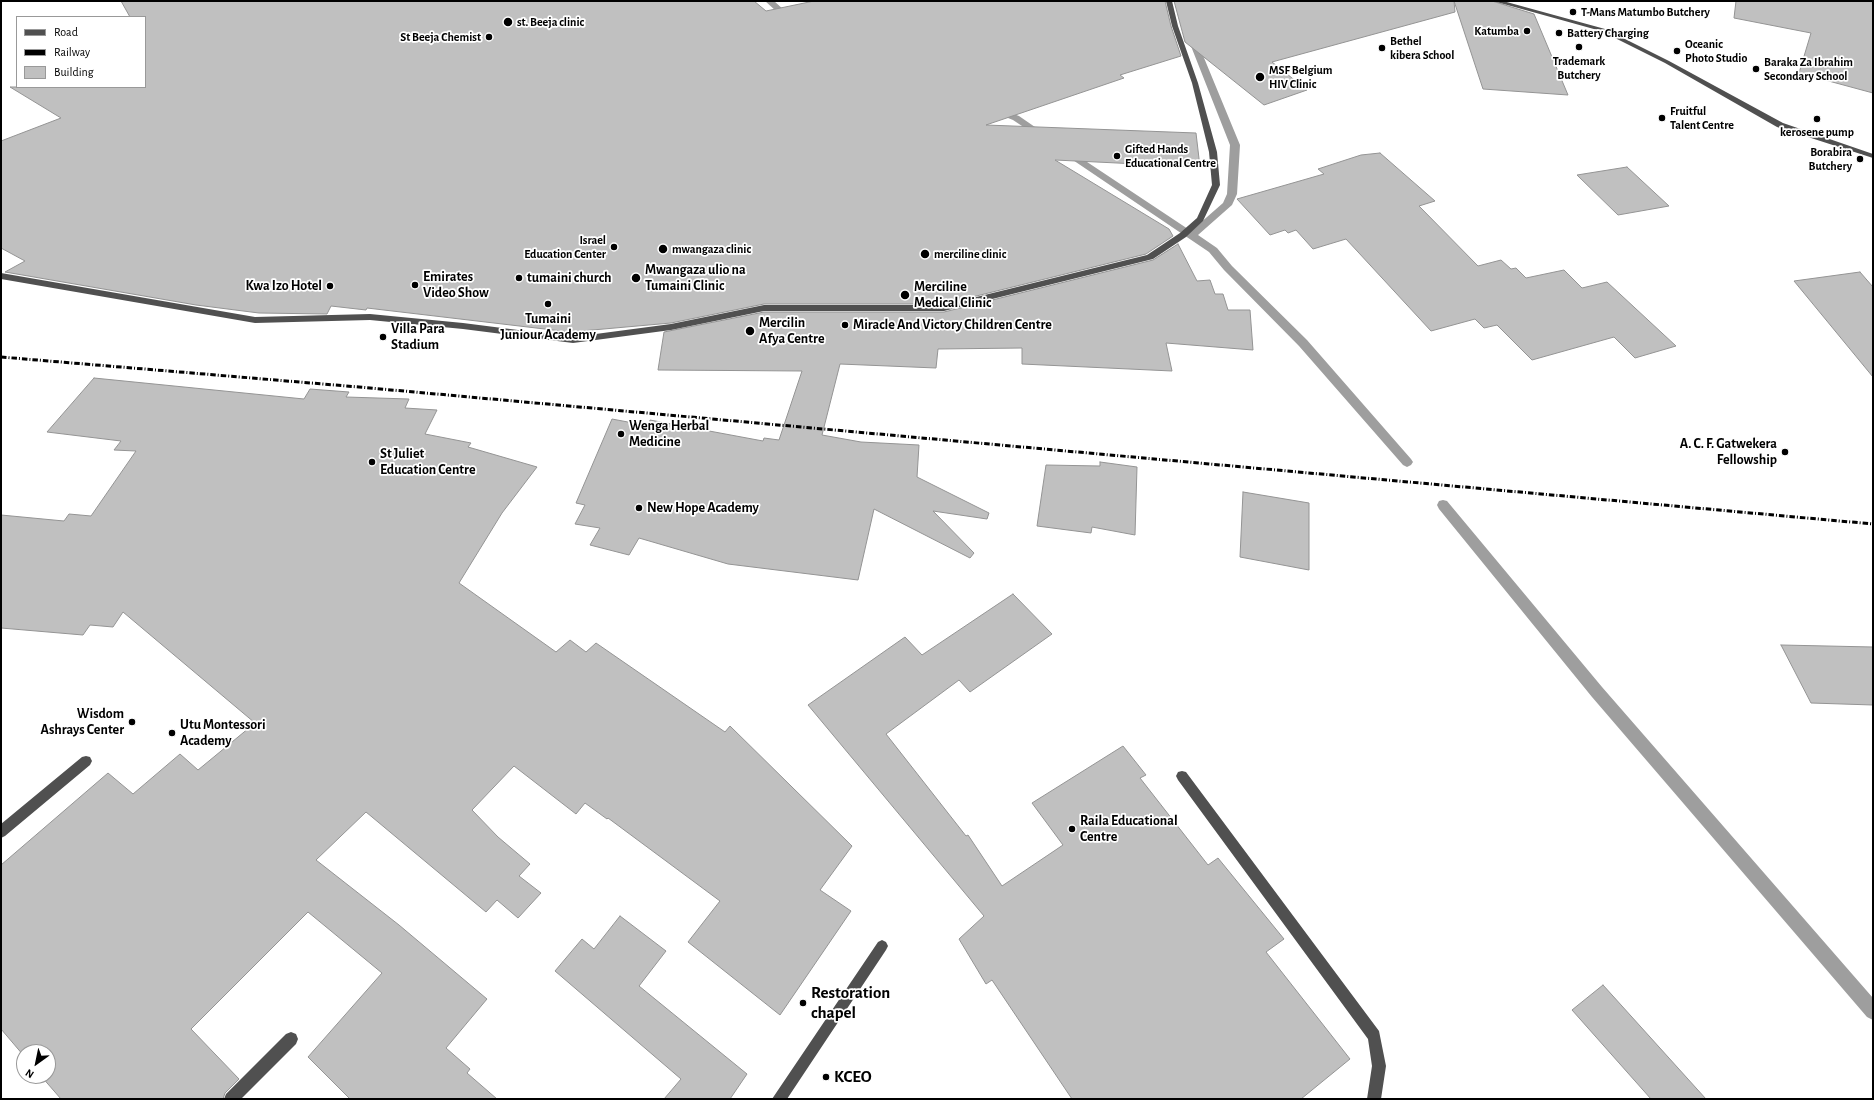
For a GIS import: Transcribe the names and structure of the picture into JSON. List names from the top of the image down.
{
  "places": [
    "T-Mans Matumbo Butchery",
    "st. Beeja clinic",
    "Katumba",
    "Battery Charging",
    "St Beeja Chemist",
    "Trademark Butchery",
    "Bethel kibera School",
    "Oceanic Photo Studio",
    "Baraka Za Ibrahim Secondary School",
    "MSF Belgium HIV Clinic",
    "Fruitful Talent Centre",
    "kerosene pump",
    "Gifted Hands Educational Centre",
    "Borabira Butchery",
    "Israel Education Center",
    "mwangaza clinic",
    "merciline clinic",
    "tumaini church",
    "Mwangaza ulio na Tumaini Clinic",
    "Emirates Video Show",
    "Kwa Izo Hotel",
    "Merciline Medical Clinic",
    "Tumaini Juniour Academy",
    "Miracle And Victory Children Centre",
    "Mercilin Afya Centre",
    "Villa Para Stadium",
    "Wenga Herbal Medicine",
    "A. C. F. Gatwekera Fellowship",
    "St Juliet Education Centre",
    "New Hope Academy",
    "Wisdom Ashrays Center",
    "Utu Montessori Academy",
    "Raila Educational Centre",
    "Restoration chapel",
    "KCEO"
  ],
  "legend": ["Road", "Railway", "Building"],
  "north": "bottom left"
}
